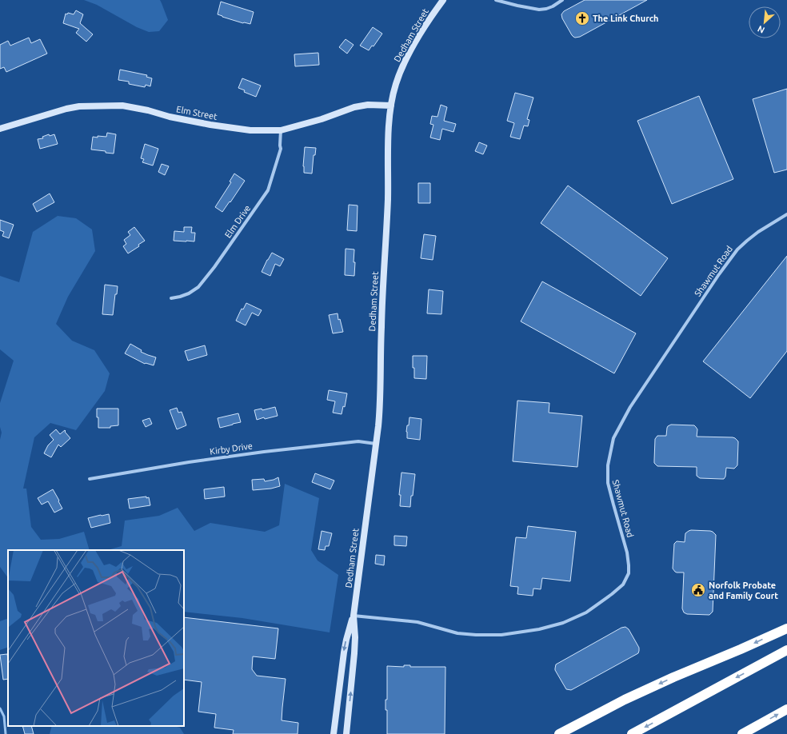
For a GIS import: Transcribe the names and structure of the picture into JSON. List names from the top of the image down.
{
  "streets": {
    "main road": ["Dedham Street", "Elm Street"],
    "street": ["Elm Drive", "Shawmut Road", "Kirby Drive"]
  },
  "crossings": [
    ["Dedham Street", "Elm Street"],
    ["Dedham Street", "Shawmut Road"],
    ["Dedham Street", "Kirby Drive"],
    ["Elm Street", "Elm Drive"]
  ],
  "places": {
    "church": ["The Link Church"],
    "public building": ["Norfolk Probate and Family Court"]
  },
  "north": "bottom left"
}
